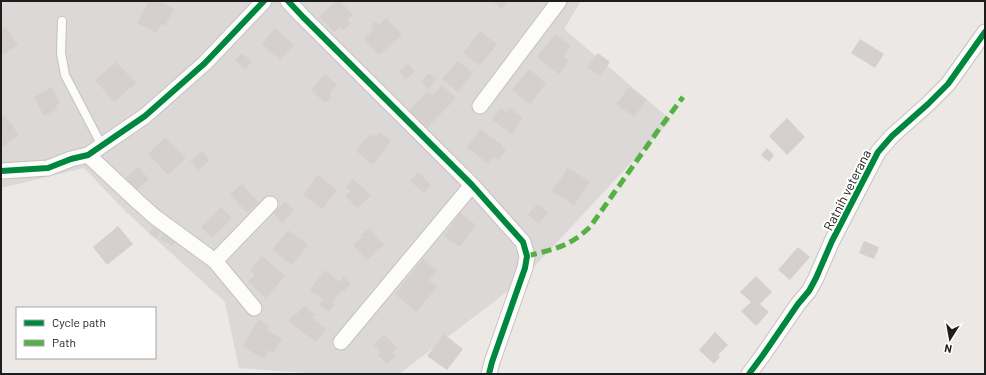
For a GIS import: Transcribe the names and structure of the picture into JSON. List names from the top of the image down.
{
  "streets": {
    "street": ["Ratnih veterana"]
  },
  "legend": ["Cycle path", "Path"],
  "north": "bottom"
}
